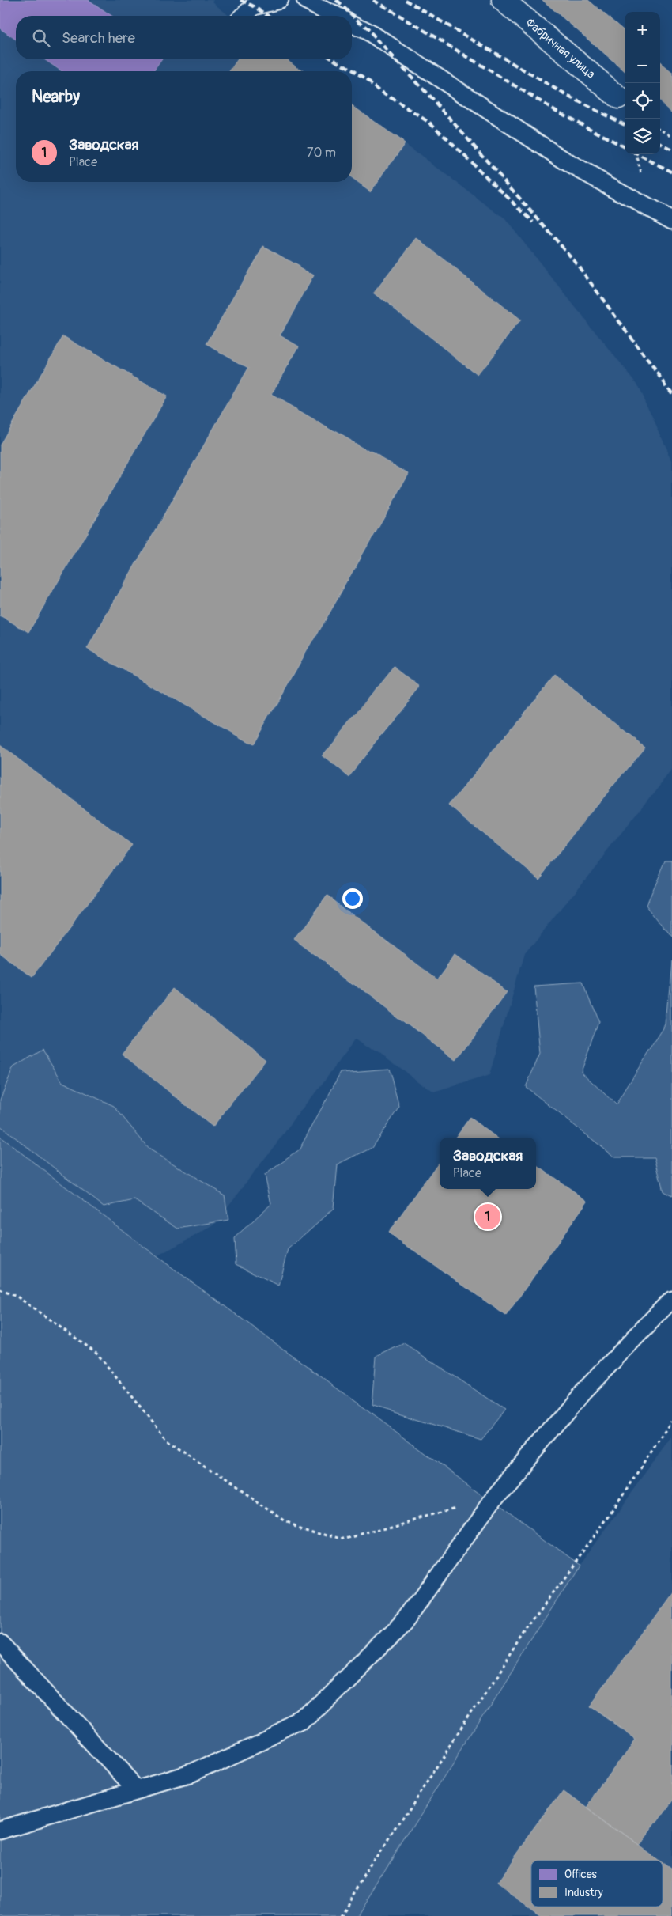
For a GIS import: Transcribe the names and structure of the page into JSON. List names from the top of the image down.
{
  "streets": {
    "street": ["Фабричная улица"]
  },
  "legend": ["Offices", "Industry"],
  "page": {
    "map_buttons": ["+", "−"],
    "search": "Search here",
    "heading": "Nearby",
    "list": [
      {
        "mark": "1",
        "name": "Заводская",
        "note": "Place",
        "value": "70 m"
      }
    ],
    "popup": ["Заводская", "Place"],
    "pins": "1"
  }
}
